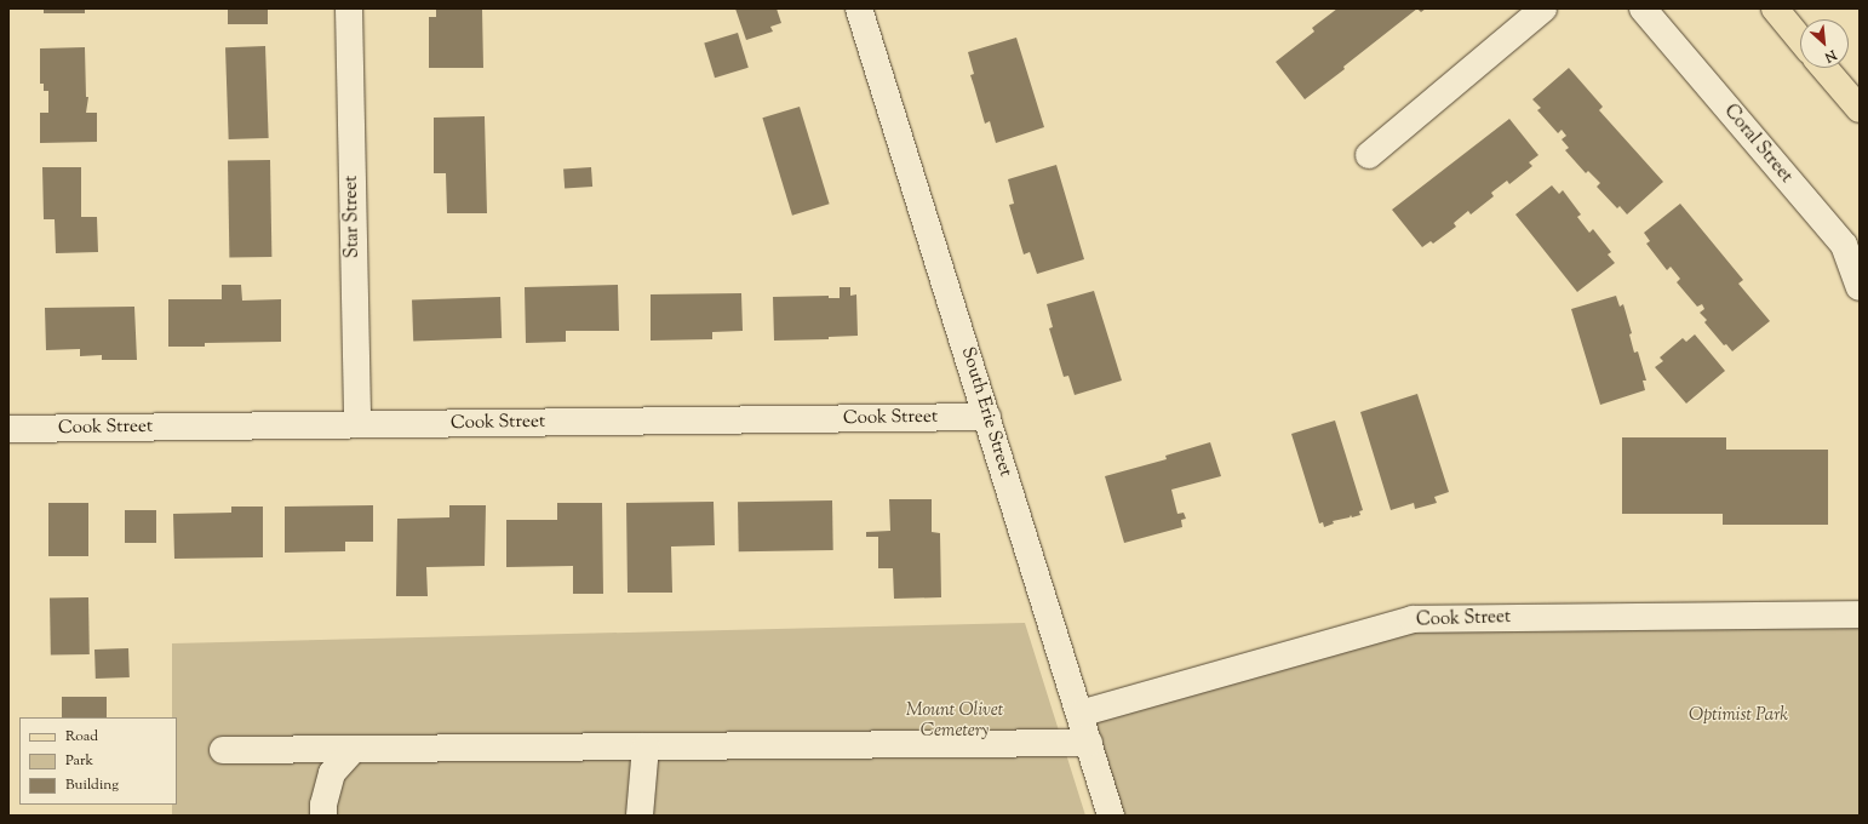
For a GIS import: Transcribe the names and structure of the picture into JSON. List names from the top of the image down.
{
  "streets": {
    "street": [
      "Coral Street",
      "Star Street",
      "South Erie Street",
      "Cook Street"
    ]
  },
  "crossings": [
    ["Star Street", "Cook Street"],
    ["South Erie Street", "Cook Street"]
  ],
  "parks": ["Mount Olivet Cemetery", "Optimist Park"],
  "legend": ["Road", "Park", "Building"],
  "north": "bottom right"
}
